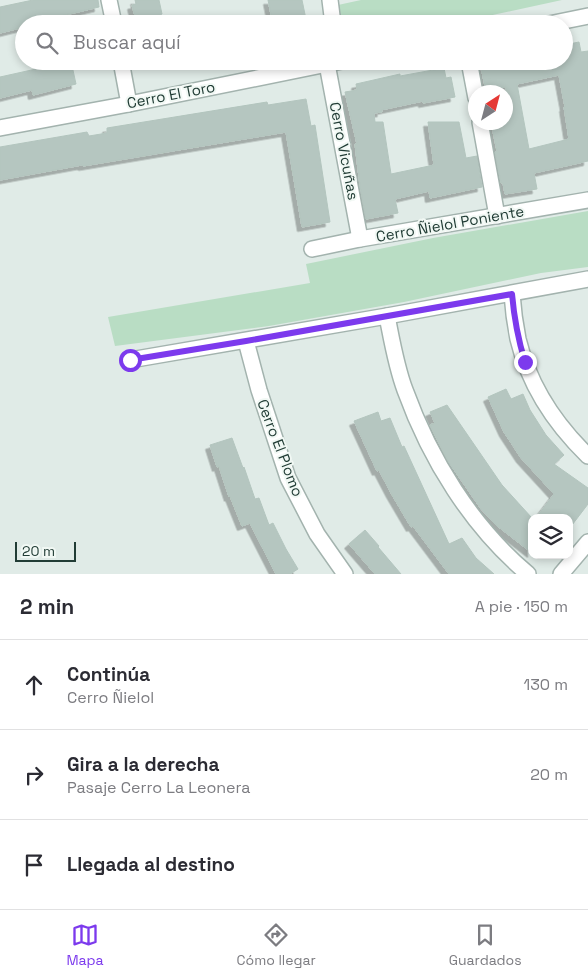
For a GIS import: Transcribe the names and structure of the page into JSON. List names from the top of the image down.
{
  "streets": {
    "street": [
      "Cerro El Toro",
      "Cerro Vicuñas",
      "Cerro Ñielol Poniente",
      "Cerro El Plomo"
    ]
  },
  "crossings": [
    ["Cerro Vicuñas", "Cerro Ñielol Poniente"]
  ],
  "scale_bar": "20 m",
  "north": "top right",
  "page": {
    "search": "Buscar aquí",
    "scale": "20 m",
    "heading": ["2 min", "A pie · 150 m"],
    "list": [
      ["Continúa", "Cerro Ñielol", "130 m"],
      ["Gira a la derecha", "Pasaje Cerro La Leonera", "20 m"],
      "Llegada al destino"
    ],
    "nav": ["Mapa", "Cómo llegar", "Guardados"]
  }
}
